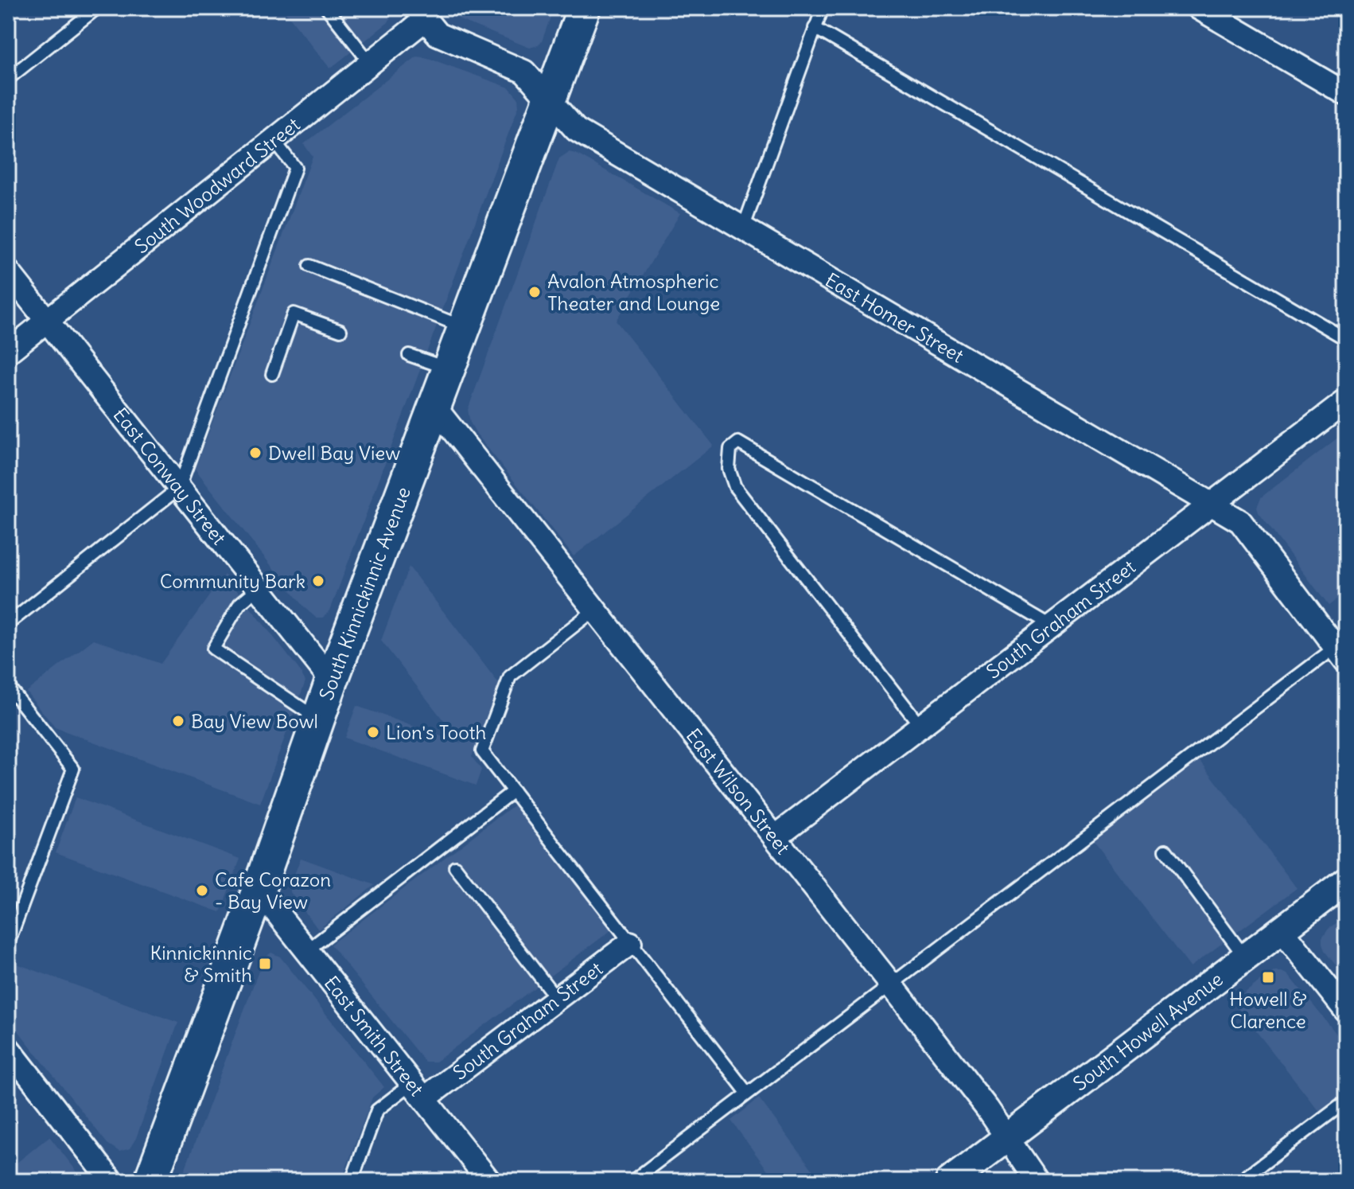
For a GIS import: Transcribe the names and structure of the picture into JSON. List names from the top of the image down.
{
  "streets": {
    "main road": ["South Kinnickinnic Avenue"],
    "street": [
      "South Woodward Street",
      "East Homer Street",
      "East Conway Street",
      "South Graham Street",
      "East Wilson Street",
      "South Howell Avenue",
      "East Smith Street"
    ]
  },
  "crossings": [
    ["South Woodward Street", "East Homer Street"],
    ["South Woodward Street", "East Conway Street"],
    ["East Homer Street", "South Kinnickinnic Avenue"],
    ["East Homer Street", "South Graham Street"],
    ["East Conway Street", "South Kinnickinnic Avenue"],
    ["South Kinnickinnic Avenue", "East Wilson Street"],
    ["South Kinnickinnic Avenue", "East Smith Street"],
    ["South Graham Street", "East Wilson Street"],
    ["South Graham Street", "East Smith Street"],
    ["East Wilson Street", "South Howell Avenue"]
  ],
  "places": {
    "other": [
      "Avalon Atmospheric Theater and Lounge",
      "Dwell Bay View",
      "Community Bark",
      "Bay View Bowl",
      "Lion's Tooth",
      "Cafe Corazon - Bay View"
    ],
    "transit": ["Kinnickinnic & Smith", "Howell & Clarence"]
  }
}
